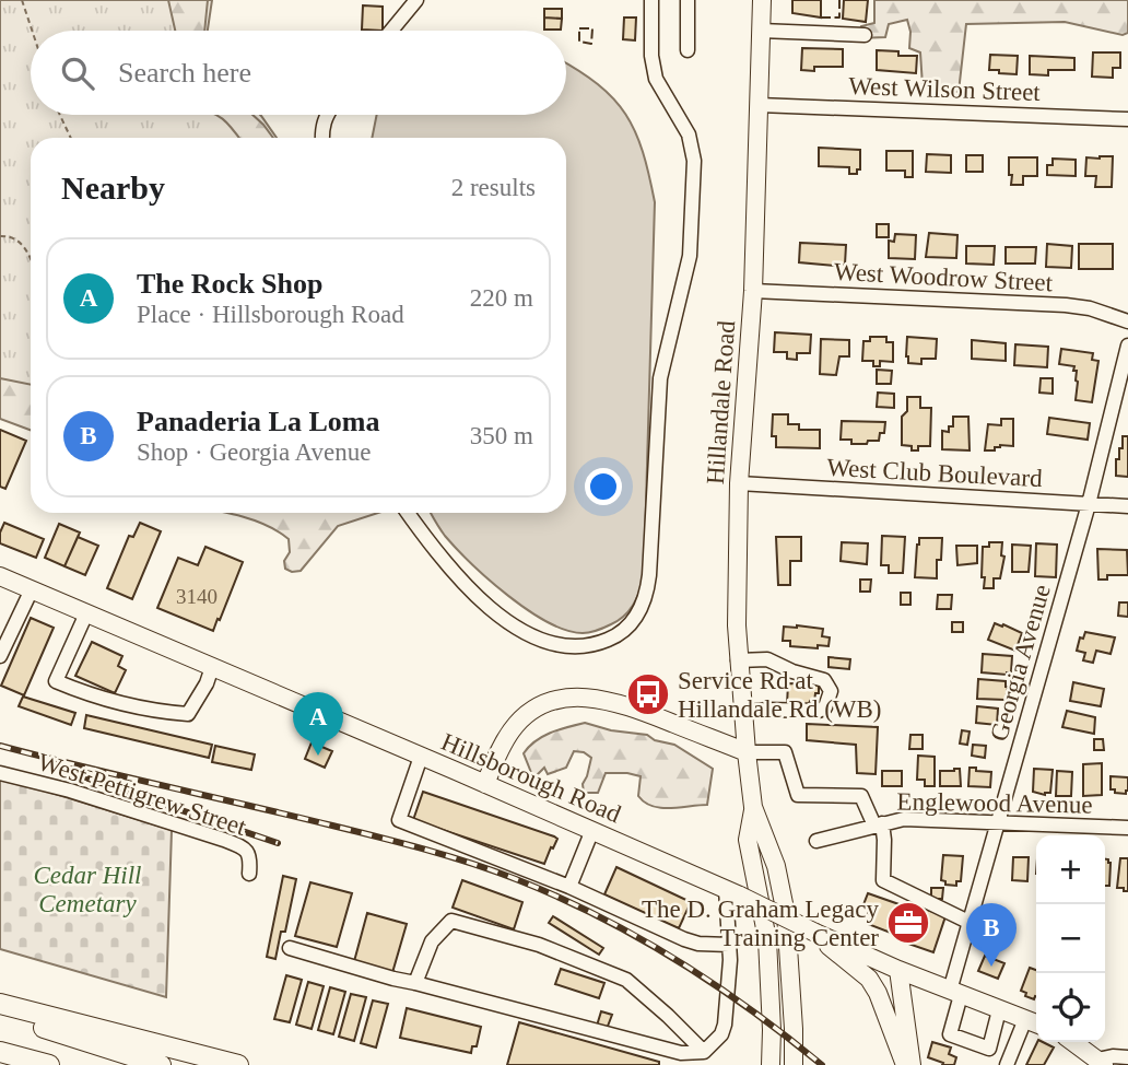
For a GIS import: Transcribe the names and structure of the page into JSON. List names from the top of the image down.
{
  "streets": {
    "main road": ["Hillandale Road", "Hillsborough Road"],
    "street": [
      "West Wilson Street",
      "West Woodrow Street",
      "West Club Boulevard",
      "Georgia Avenue",
      "West Pettigrew Street",
      "Englewood Avenue"
    ]
  },
  "crossings": [
    ["West Wilson Street", "Hillandale Road"],
    ["West Woodrow Street", "Hillandale Road"],
    ["Hillandale Road", "West Club Boulevard"],
    ["West Club Boulevard", "Georgia Avenue"],
    ["Georgia Avenue", "Hillsborough Road"],
    ["Georgia Avenue", "Englewood Avenue"]
  ],
  "parks": ["Cedar Hill Cemetary"],
  "places": {
    "bus stop": ["Service Rd at Hillandale Rd (WB)"],
    "office": ["The D. Graham Legacy Training Center"]
  },
  "house_numbers": ["3140"],
  "page": {
    "search": "Search here",
    "heading": ["Nearby", "2 results"],
    "list": [
      {
        "mark": "A",
        "name": "The Rock Shop",
        "note": "Place · Hillsborough Road",
        "value": "220 m"
      },
      {
        "mark": "B",
        "name": "Panaderia La Loma",
        "note": "Shop · Georgia Avenue",
        "value": "350 m"
      }
    ],
    "pins": ["A", "B"],
    "map_buttons": ["+", "−"]
  }
}
